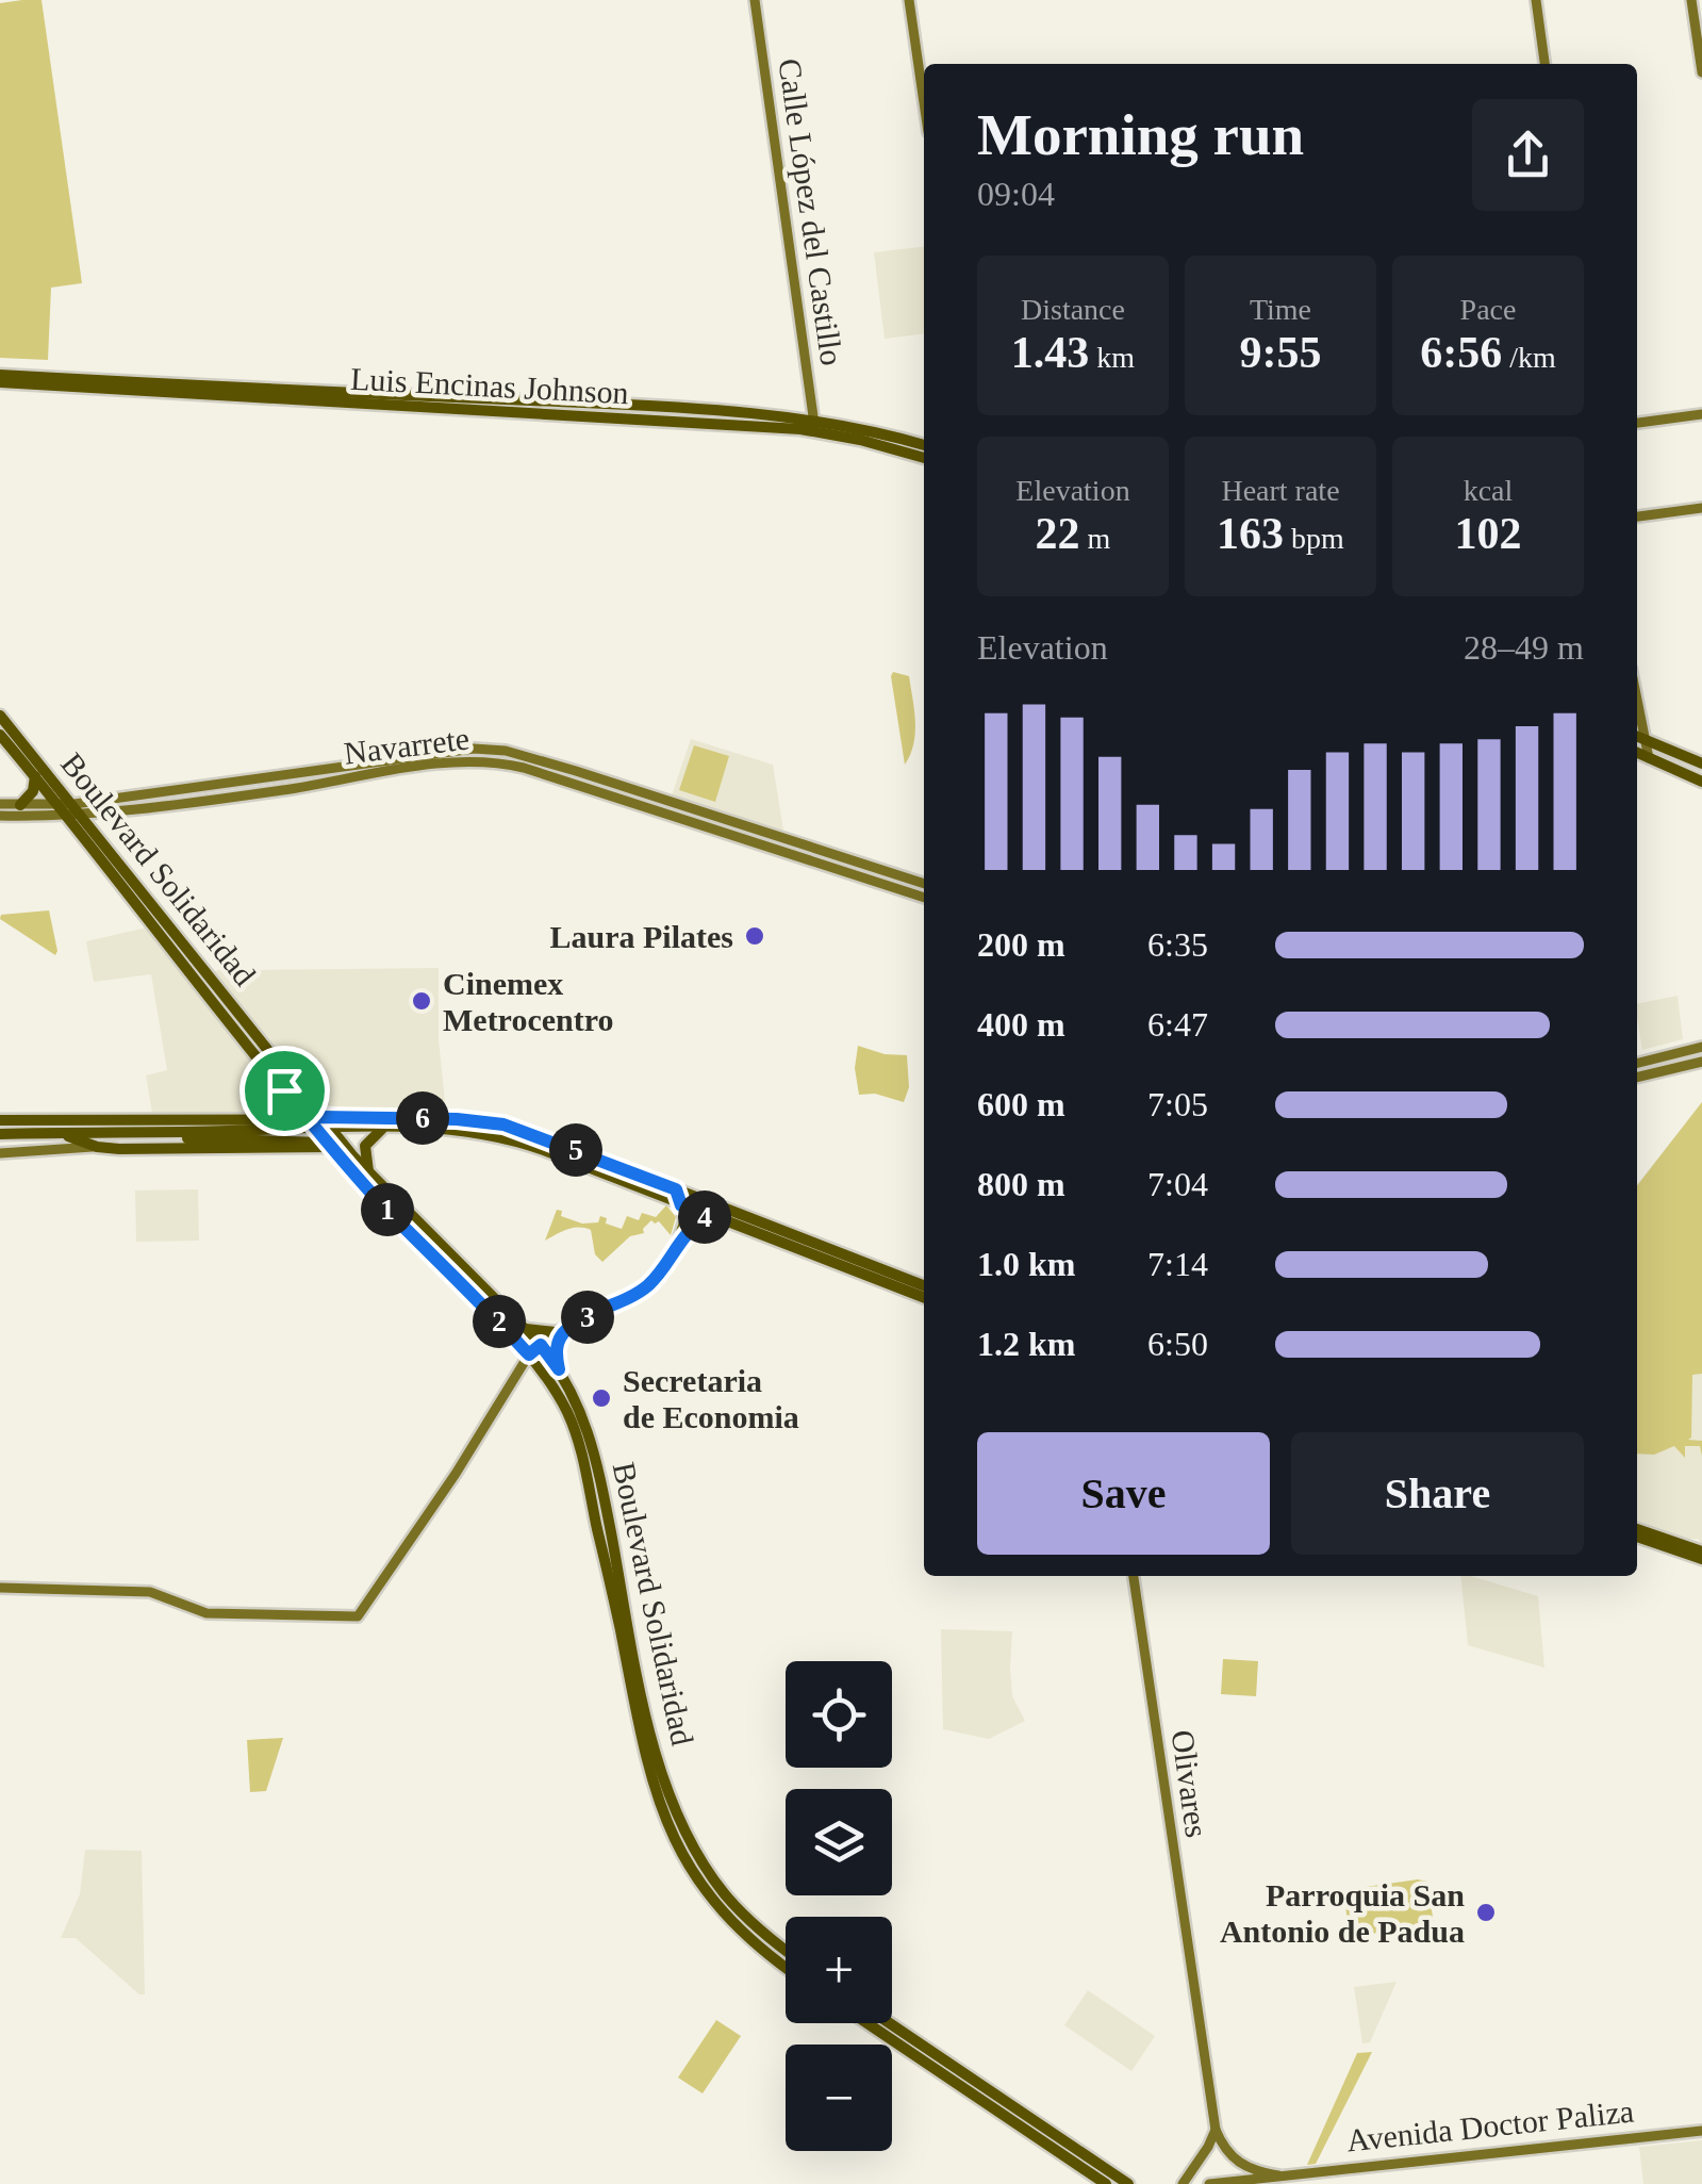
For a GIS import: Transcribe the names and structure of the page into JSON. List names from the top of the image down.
{
  "streets": {
    "main road": [
      "Calle López del Castillo",
      "Luis Encinas Johnson",
      "Navarrete",
      "Boulevard Solidaridad",
      "Olivares",
      "Avenida Doctor Paliza"
    ]
  },
  "crossings": [
    ["Calle López del Castillo", "Luis Encinas Johnson"],
    ["Navarrete", "Boulevard Solidaridad"],
    ["Olivares", "Avenida Doctor Paliza"]
  ],
  "places": [
    "Laura Pilates",
    "Cinemex Metrocentro",
    "Secretaria de Economia",
    "Parroquia San Antonio de Padua"
  ],
  "page": {
    "heading": ["Morning run", "09:04"],
    "stats": [
      ["Distance", "1.43 km"],
      ["Time", "9:55"],
      ["Pace", "6:56 /km"],
      ["Elevation", "22 m"],
      ["Heart rate", "163 bpm"],
      ["kcal", "102"]
    ],
    "chart": ["Elevation", "28–49 m"],
    "list": [
      {
        "name": "200 m",
        "note": "6:35"
      },
      {
        "name": "400 m",
        "note": "6:47"
      },
      {
        "name": "600 m",
        "note": "7:05"
      },
      {
        "name": "800 m",
        "note": "7:04"
      },
      {
        "name": "1.0 km",
        "note": "7:14"
      },
      {
        "name": "1.2 km",
        "note": "6:50"
      }
    ],
    "pins": [
      "6",
      "5",
      "1",
      "4",
      "3",
      "2"
    ],
    "buttons": ["Save", "Share"],
    "map_buttons": ["+", "−"]
  }
}
